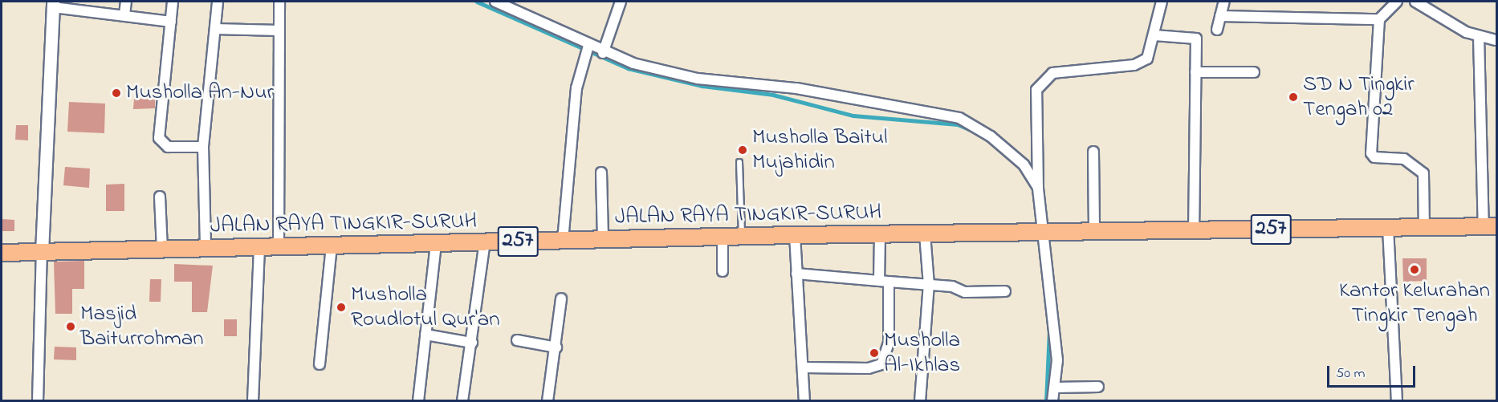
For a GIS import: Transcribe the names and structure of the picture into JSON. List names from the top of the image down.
{
  "streets": {
    "main road": ["JALAN RAYA TINGKIR-SURUH", "257"]
  },
  "places": [
    "Musholla An-Nur",
    "SD N Tingkir Tengah 02",
    "Musholla Baitul Mujahidin",
    "Kantor Kelurahan Tingkir Tengah",
    "Musholla Roudlotul Qur'an",
    "Masjid Baiturrohman",
    "Musholla Al-Ikhlas"
  ],
  "scale_bar": "50 m"
}
